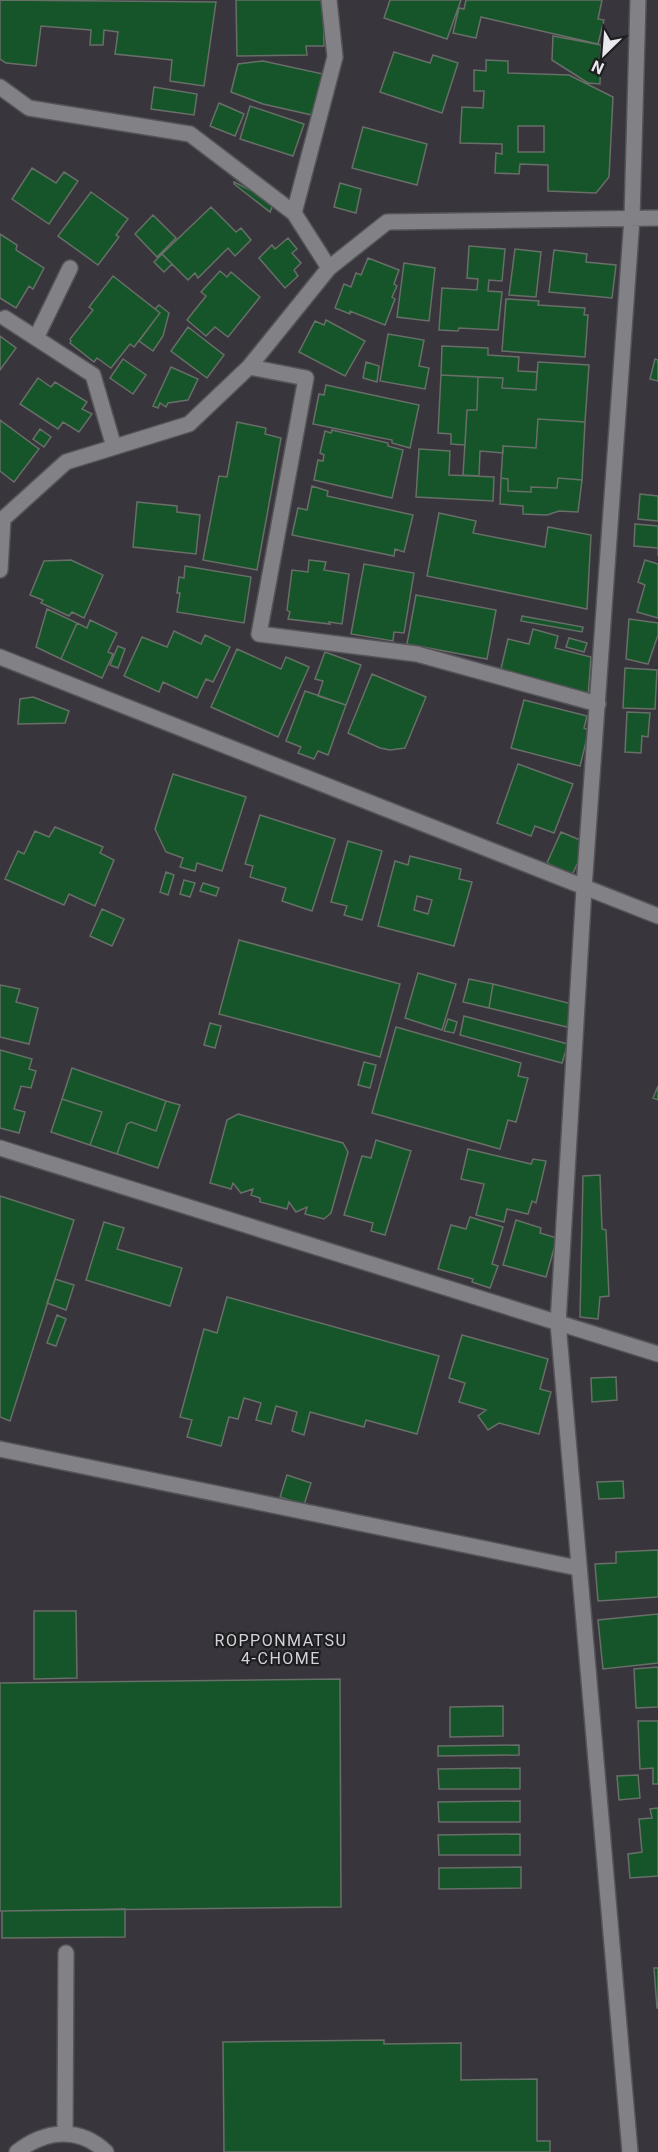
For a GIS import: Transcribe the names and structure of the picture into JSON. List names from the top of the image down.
{
  "districts": ["ROPPONMATSU 4-CHOME"],
  "north": "bottom left"
}
